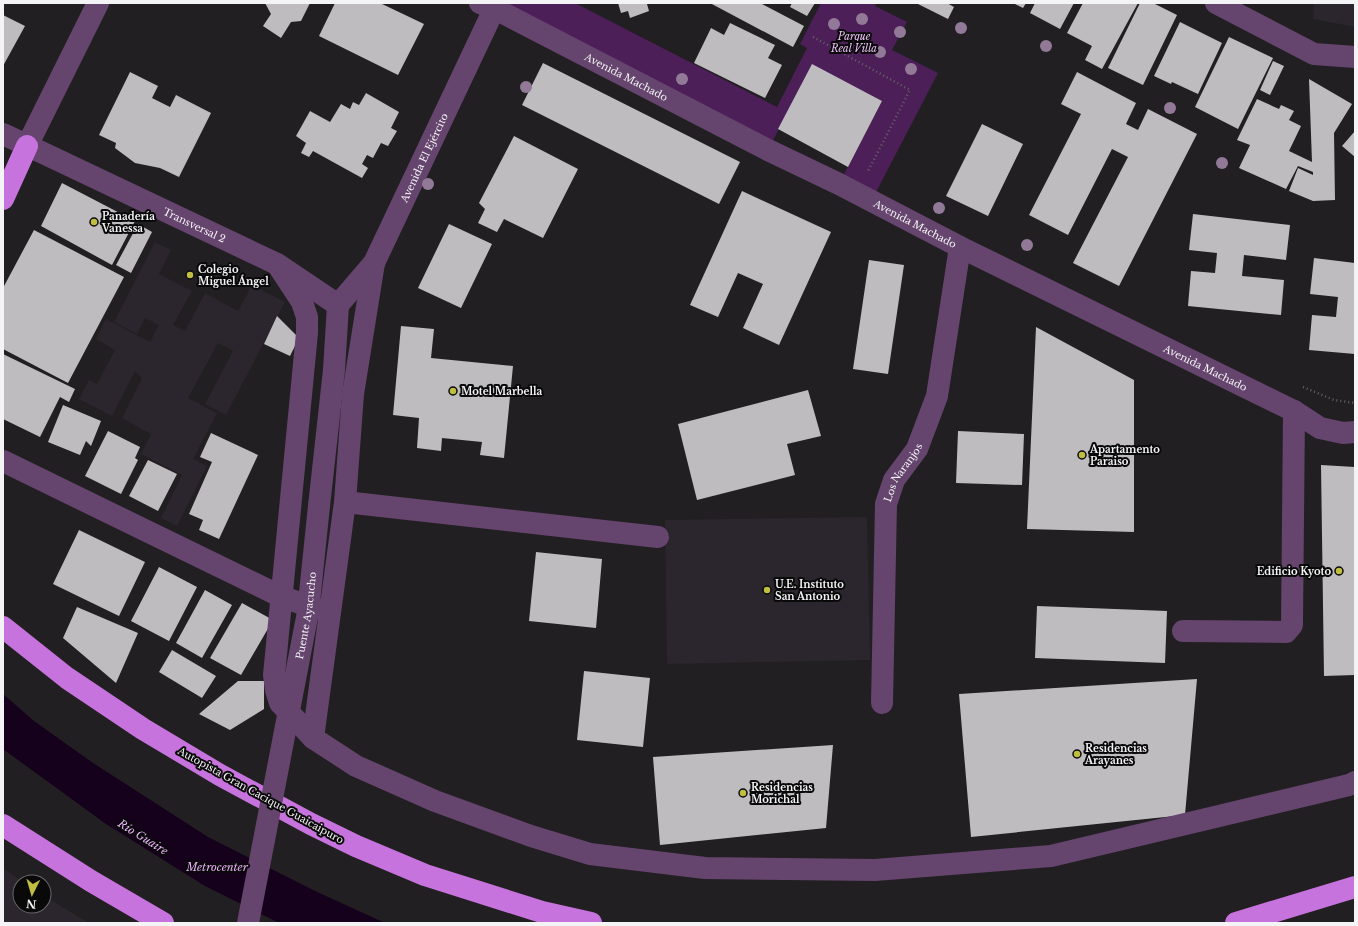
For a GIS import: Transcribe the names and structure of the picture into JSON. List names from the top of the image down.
{
  "streets": {
    "highway": ["Autopista Gran Cacique Guaicaipuro"],
    "street": [
      "Avenida Machado",
      "Avenida El Ejército",
      "Transversal 2",
      "Los Naranjos",
      "Puente Ayacucho"
    ]
  },
  "crossings": [
    ["Avenida Machado", "Avenida El Ejército"],
    ["Avenida Machado", "Los Naranjos"],
    ["Avenida El Ejército", "Transversal 2"],
    ["Avenida El Ejército", "Puente Ayacucho"],
    ["Transversal 2", "Puente Ayacucho"]
  ],
  "water": ["Río Guaire", "Metrocenter"],
  "parks": ["Parque Real Villa"],
  "places": [
    "Panadería Vanessa",
    "Colegio Miguel Ángel",
    "Motel Marbella",
    "Apartamento Paraiso",
    "Edificio Kyoto",
    "U.E. Instituto San Antonio",
    "Residencias Arayanes",
    "Residencias Morichal"
  ],
  "north": "bottom"
}
